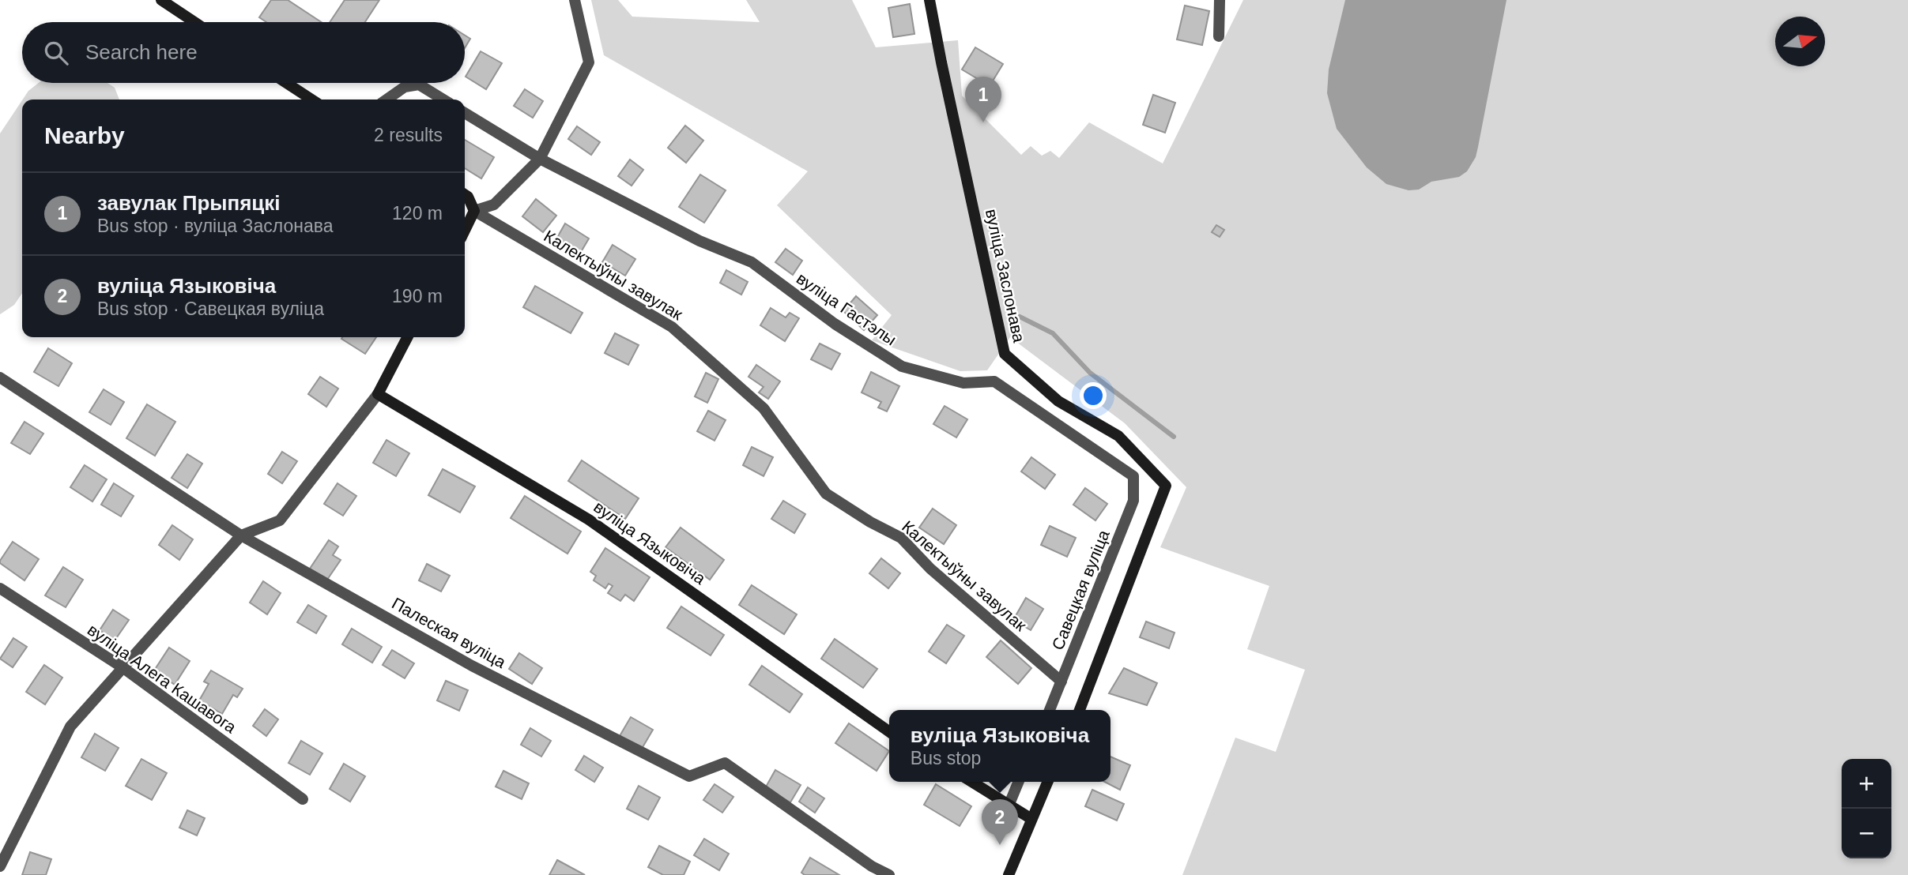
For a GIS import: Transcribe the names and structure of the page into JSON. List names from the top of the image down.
{
  "streets": {
    "street": [
      "Калектыўны завулак",
      "вуліца Заслонава",
      "вуліца Гастэлы",
      "вуліца Языковіча",
      "Савецкая вуліца",
      "Палеская вуліца",
      "вуліца Алега Кашавога"
    ]
  },
  "crossings": [
    ["Калектыўны завулак", "Савецкая вуліца"],
    ["вуліца Гастэлы", "Савецкая вуліца"]
  ],
  "north": "right",
  "page": {
    "search": "Search here",
    "pins": ["1", "2"],
    "heading": ["Nearby", "2 results"],
    "list": [
      {
        "mark": "1",
        "name": "завулак Прыпяцкі",
        "note": "Bus stop · вуліца Заслонава",
        "value": "120 m"
      },
      {
        "mark": "2",
        "name": "вуліца Языковіча",
        "note": "Bus stop · Савецкая вуліца",
        "value": "190 m"
      }
    ],
    "popup": ["вуліца Языковіча", "Bus stop"],
    "map_buttons": ["+", "−"]
  }
}
